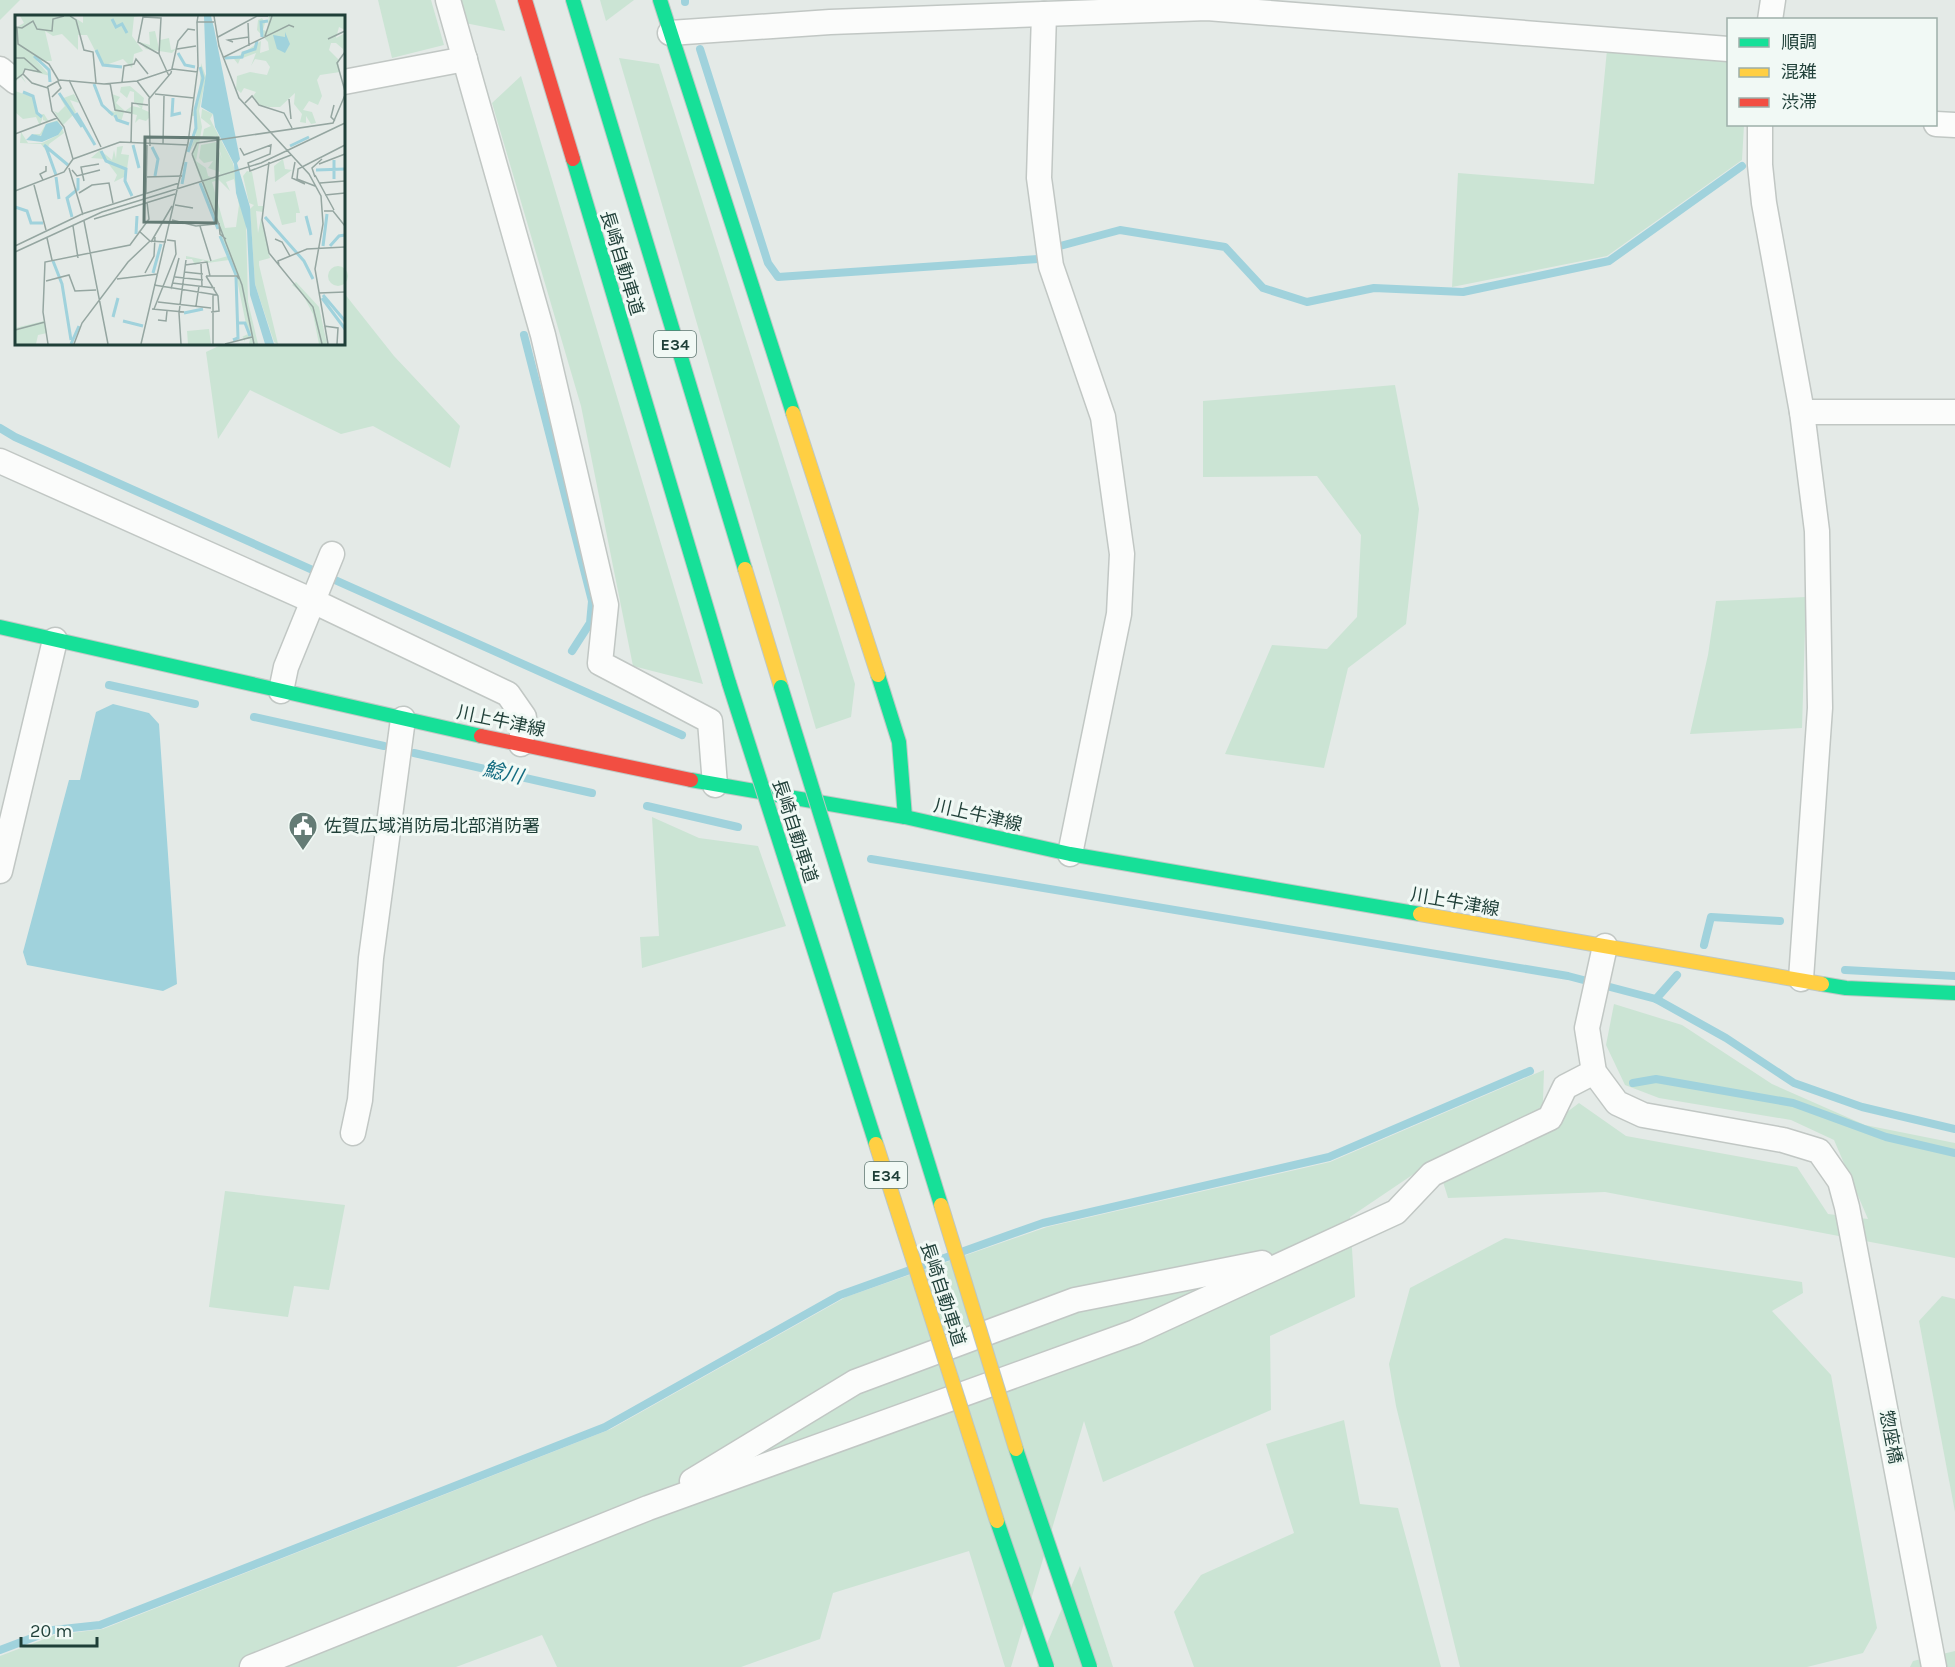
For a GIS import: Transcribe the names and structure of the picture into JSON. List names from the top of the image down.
{
  "streets": {
    "main road": ["長崎自動車道", "E34", "川上牛津線"],
    "street": ["惣座橋"]
  },
  "water": ["鯰川"],
  "places": {
    "public building": ["佐賀広域消防局北部消防署"]
  },
  "legend": ["順調", "混雑", "渋滞"],
  "scale_bar": "20 m"
}
